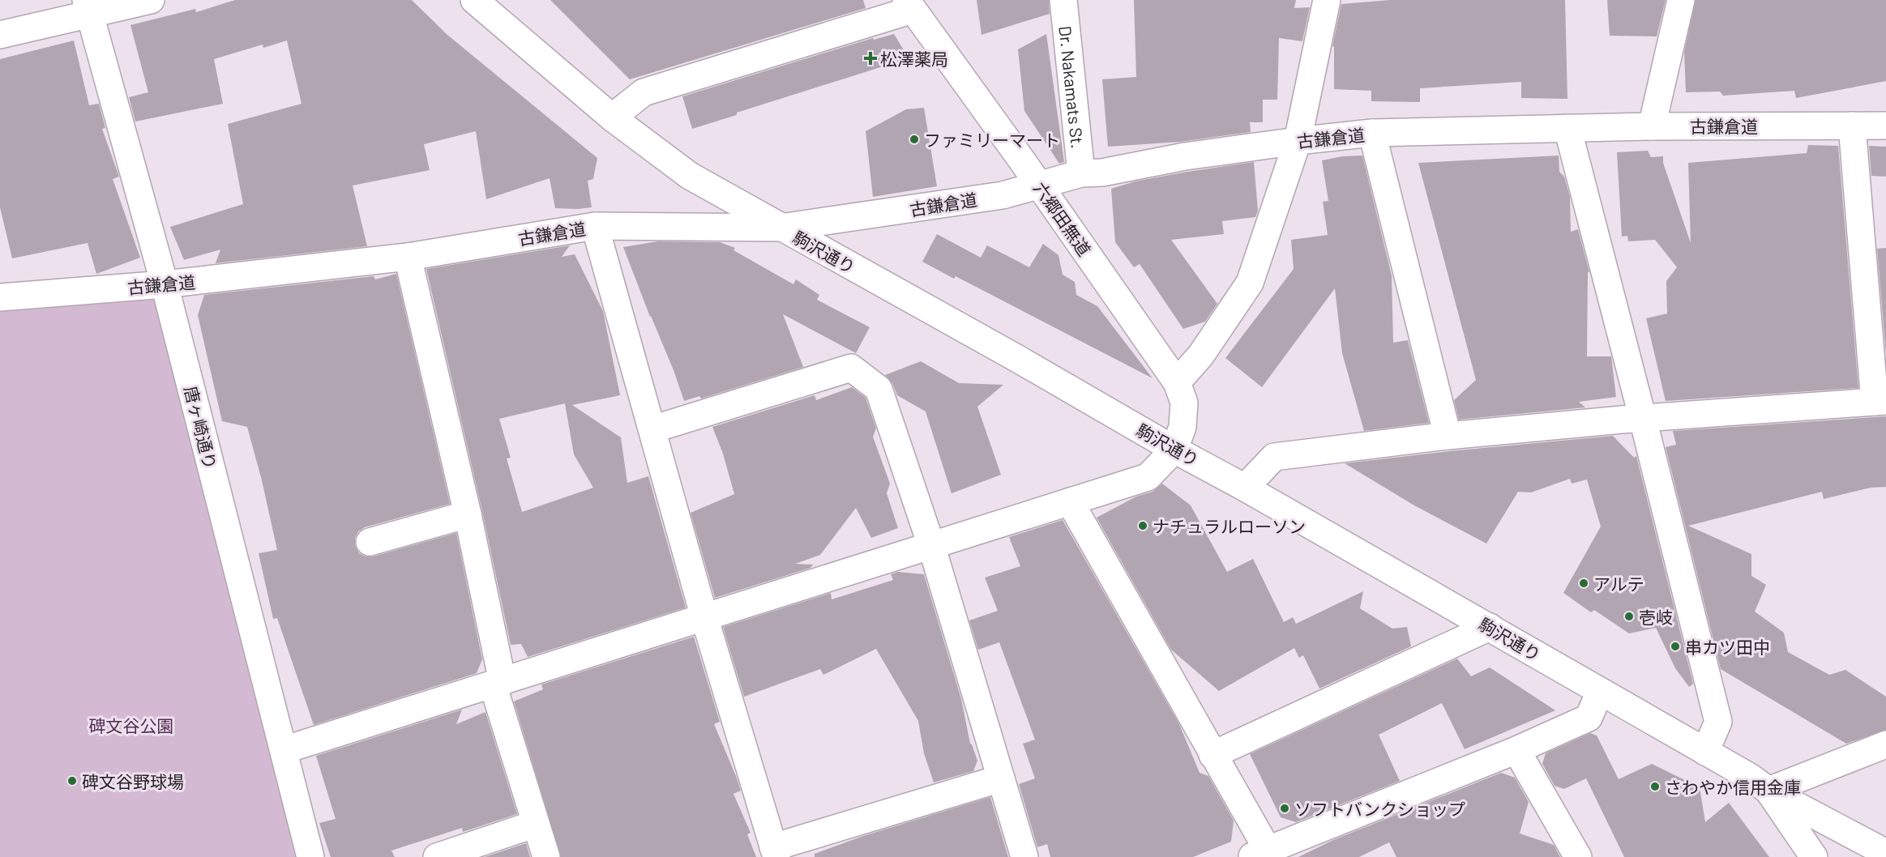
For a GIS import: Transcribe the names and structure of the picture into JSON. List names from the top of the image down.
{
  "streets": {
    "street": [
      "Dr. Nakamats St.",
      "古鎌倉道",
      "六郷田無道",
      "駒沢通り",
      "唐ヶ崎通り"
    ]
  },
  "crossings": [
    ["Dr. Nakamats St.", "古鎌倉道"],
    ["古鎌倉道", "六郷田無道"],
    ["古鎌倉道", "駒沢通り"],
    ["古鎌倉道", "唐ヶ崎通り"],
    ["六郷田無道", "駒沢通り"]
  ],
  "parks": ["碑文谷公園"],
  "places": {
    "health": ["松澤薬局"],
    "other": [
      "ファミリーマート",
      "ナチュラルローソン",
      "アルテ",
      "壱岐",
      "串カツ田中",
      "碑文谷野球場",
      "さわやか信用金庫",
      "ソフトバンクショップ"
    ]
  }
}
